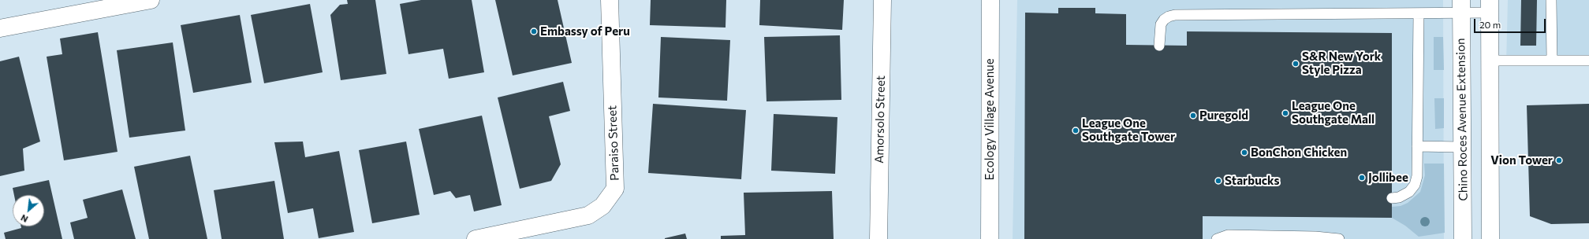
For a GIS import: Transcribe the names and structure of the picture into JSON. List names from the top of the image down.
{
  "streets": {
    "street": [
      "Amorsolo Street",
      "Ecology Village Avenue",
      "Chino Roces Avenue Extension",
      "Paraiso Street"
    ]
  },
  "places": [
    "Embassy of Peru",
    "S&R New York Style Pizza",
    "League One Southgate Mall",
    "Puregold",
    "League One Southgate Tower",
    "BonChon Chicken",
    "Vion Tower",
    "Jollibee",
    "Starbucks"
  ],
  "scale_bar": "20 m",
  "north": "bottom left"
}
